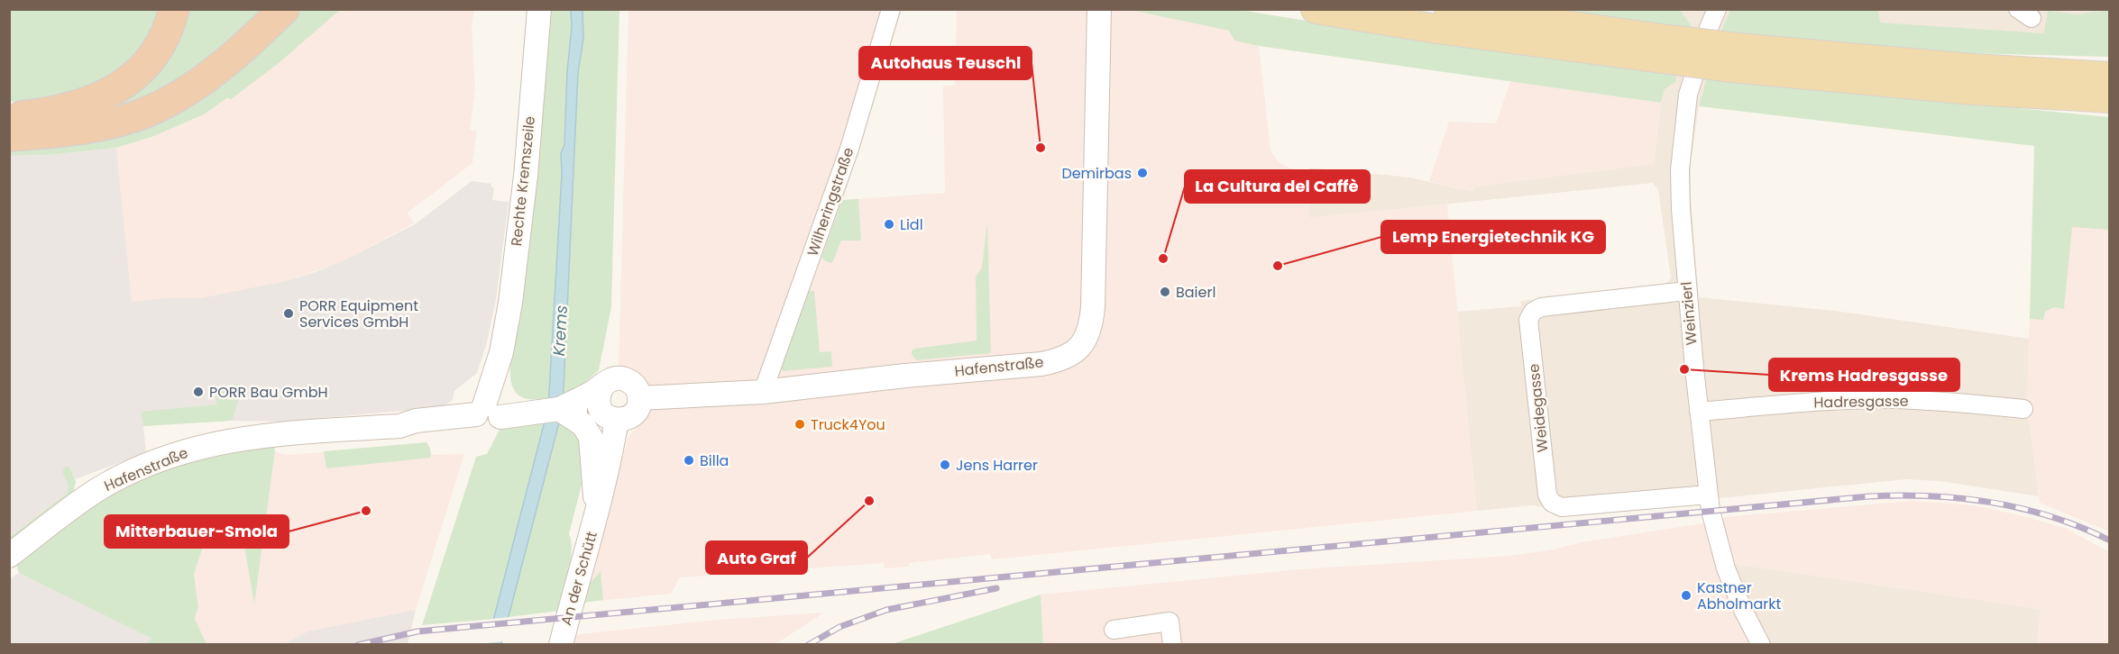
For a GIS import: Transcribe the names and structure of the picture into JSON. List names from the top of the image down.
{
  "streets": {
    "street": [
      "Rechte Kremszeile",
      "Wilheringstraße",
      "Weinzierl",
      "Hafenstraße",
      "Hadresgasse",
      "Weidegasse",
      "An der Schütt"
    ]
  },
  "crossings": [
    ["Rechte Kremszeile", "Hafenstraße"],
    ["Wilheringstraße", "Hafenstraße"],
    ["Weinzierl", "Hadresgasse"],
    ["Weinzierl", "Weidegasse"],
    ["Hafenstraße", "An der Schütt"]
  ],
  "water": ["Krems"],
  "places": [
    "Autohaus Teuschl",
    "Demirbas",
    "Lidl",
    "La Cultura del Caffè",
    "Lemp Energietechnik KG",
    "Baierl",
    "PORR Equipment Services GmbH",
    "Krems Hadresgasse",
    "PORR Bau GmbH",
    "Truck4You",
    "Billa",
    "Jens Harrer",
    "Auto Graf",
    "Mitterbauer-Smola",
    "Kastner Abholmarkt"
  ]
}
